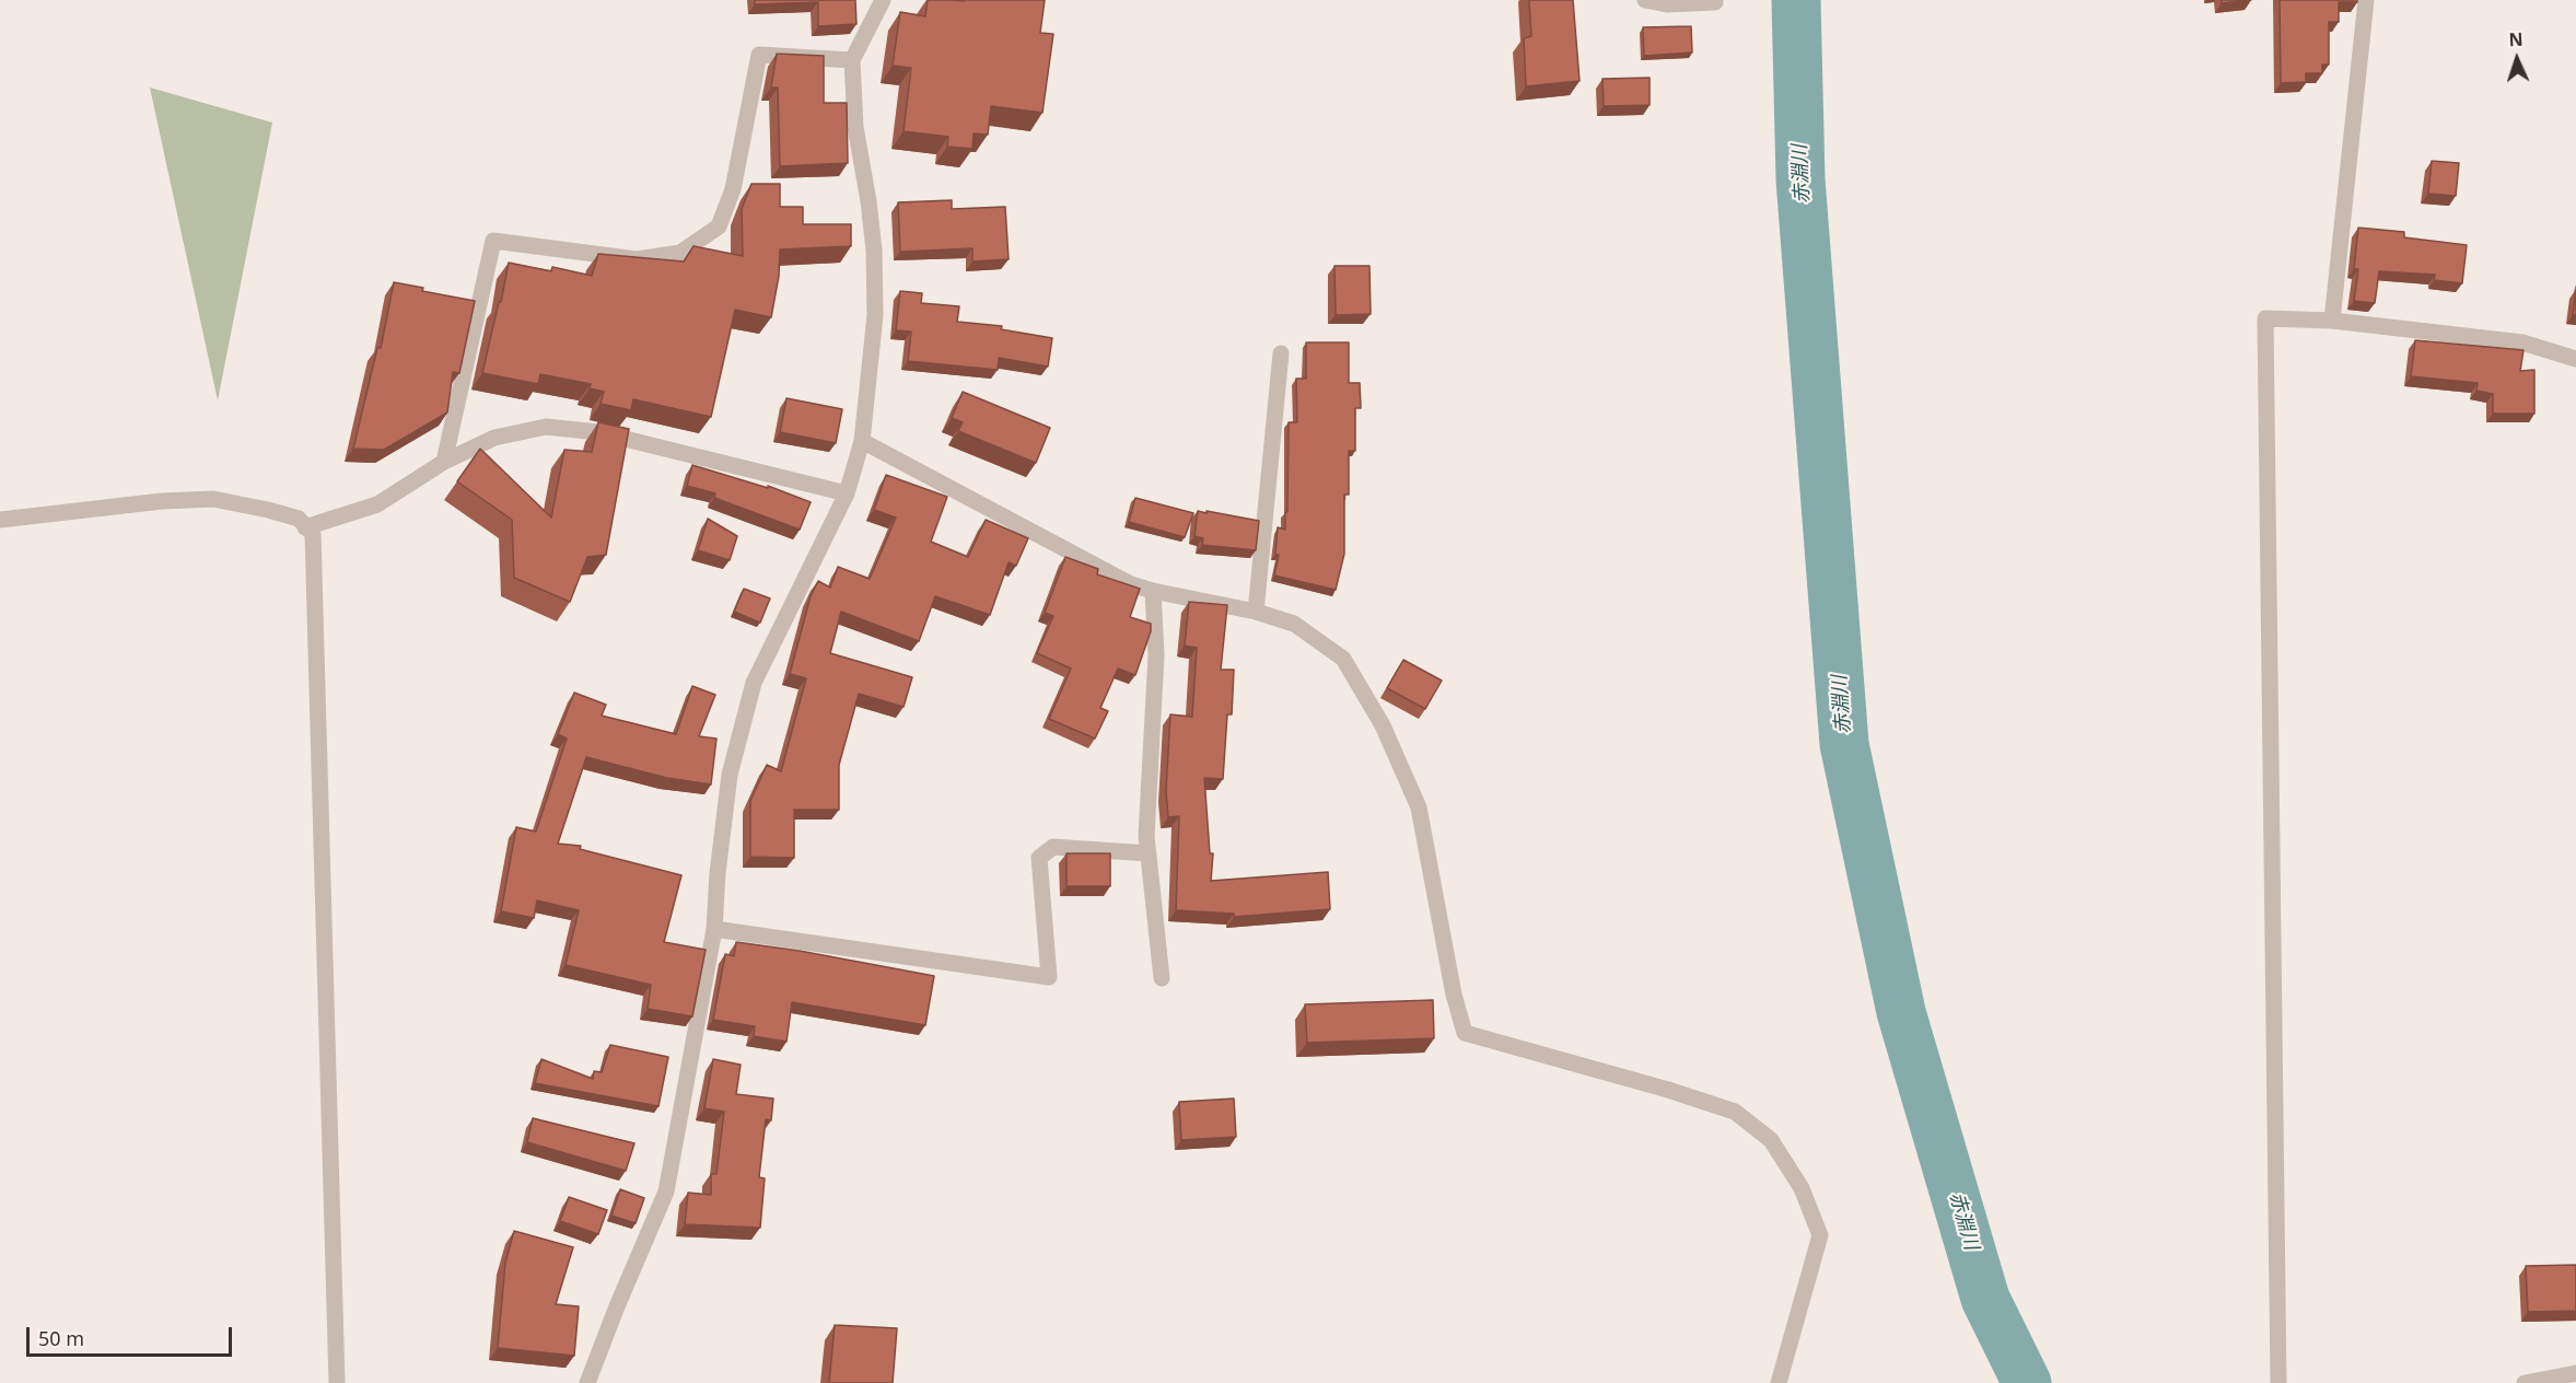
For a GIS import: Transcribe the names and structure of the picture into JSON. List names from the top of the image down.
{
  "water": ["赤淵川"],
  "scale_bar": "50 m",
  "north": "top"
}
